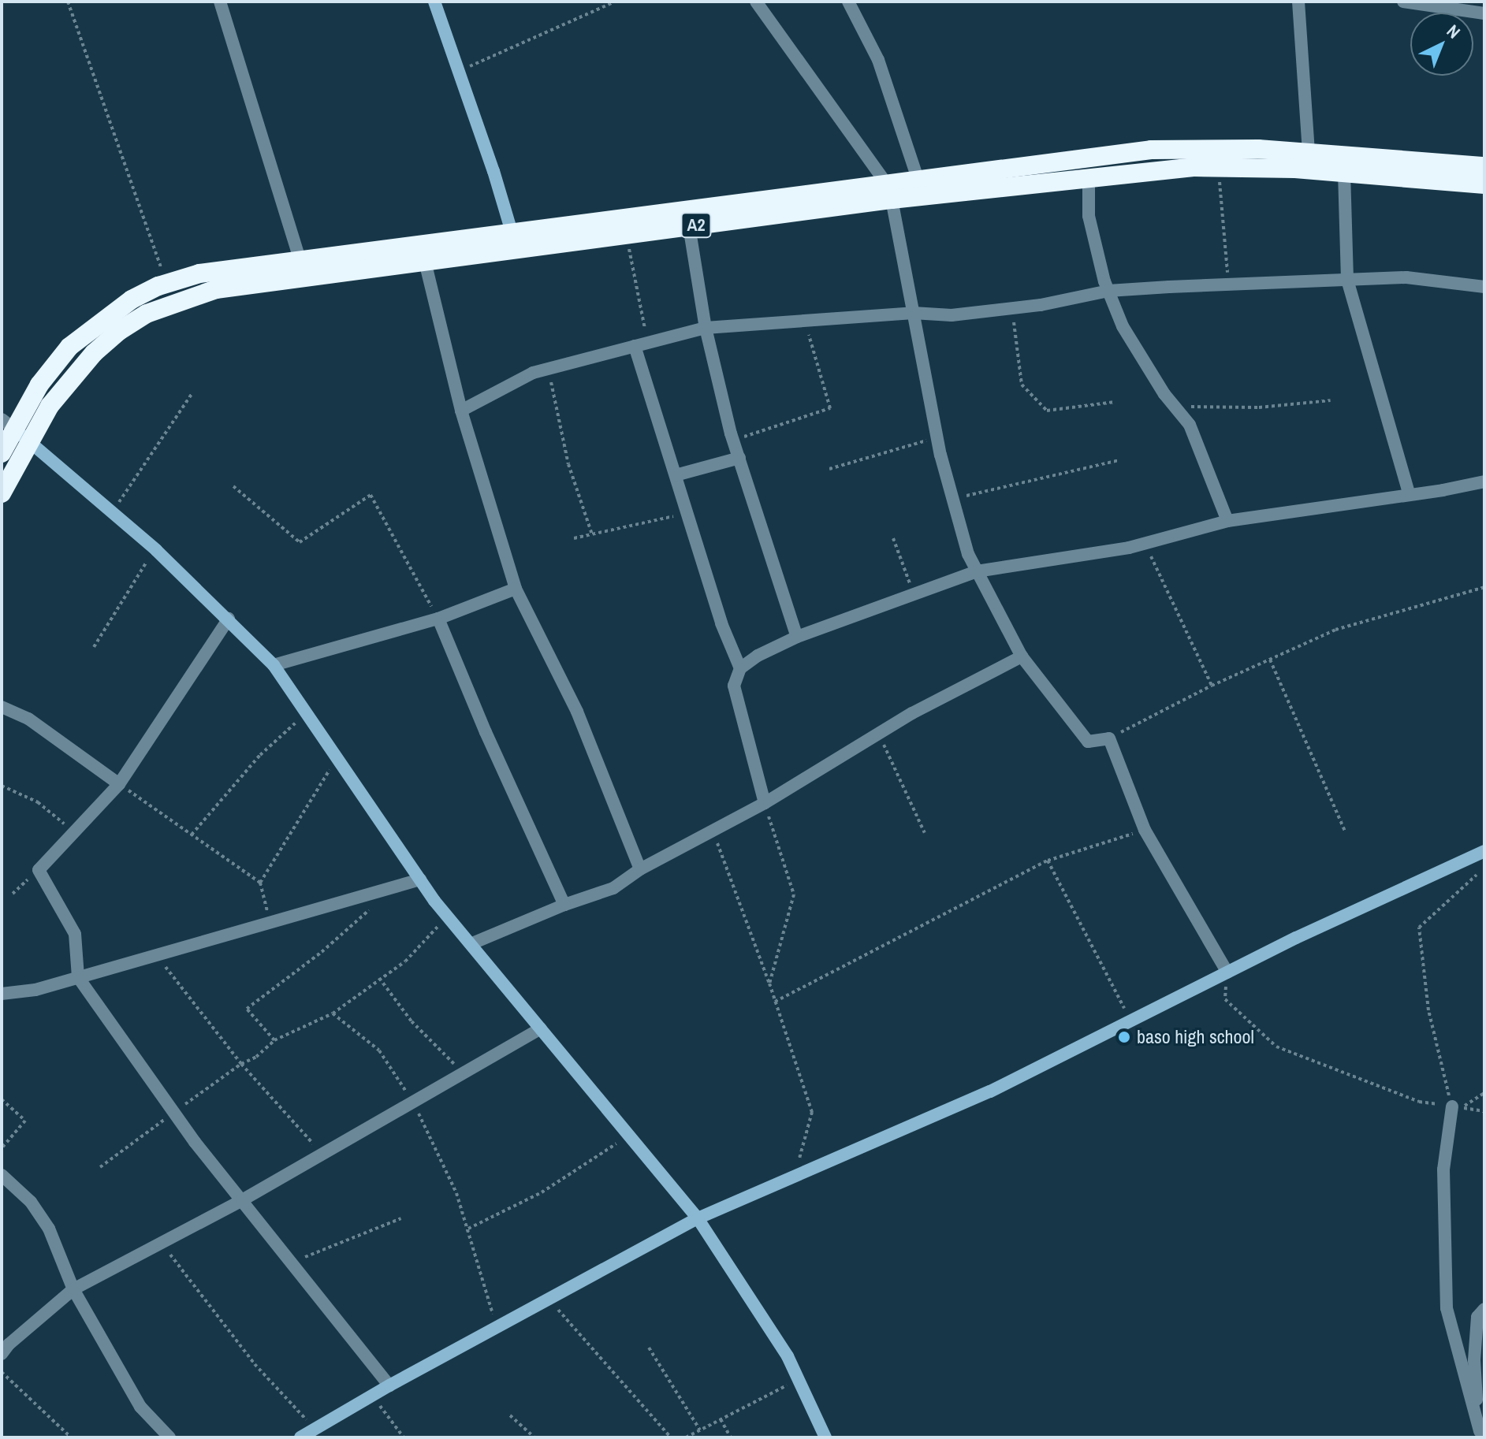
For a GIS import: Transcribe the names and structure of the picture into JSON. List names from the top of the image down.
{
  "streets": {
    "highway": ["A2"]
  },
  "places": ["baso high school"],
  "north": "top right"
}
